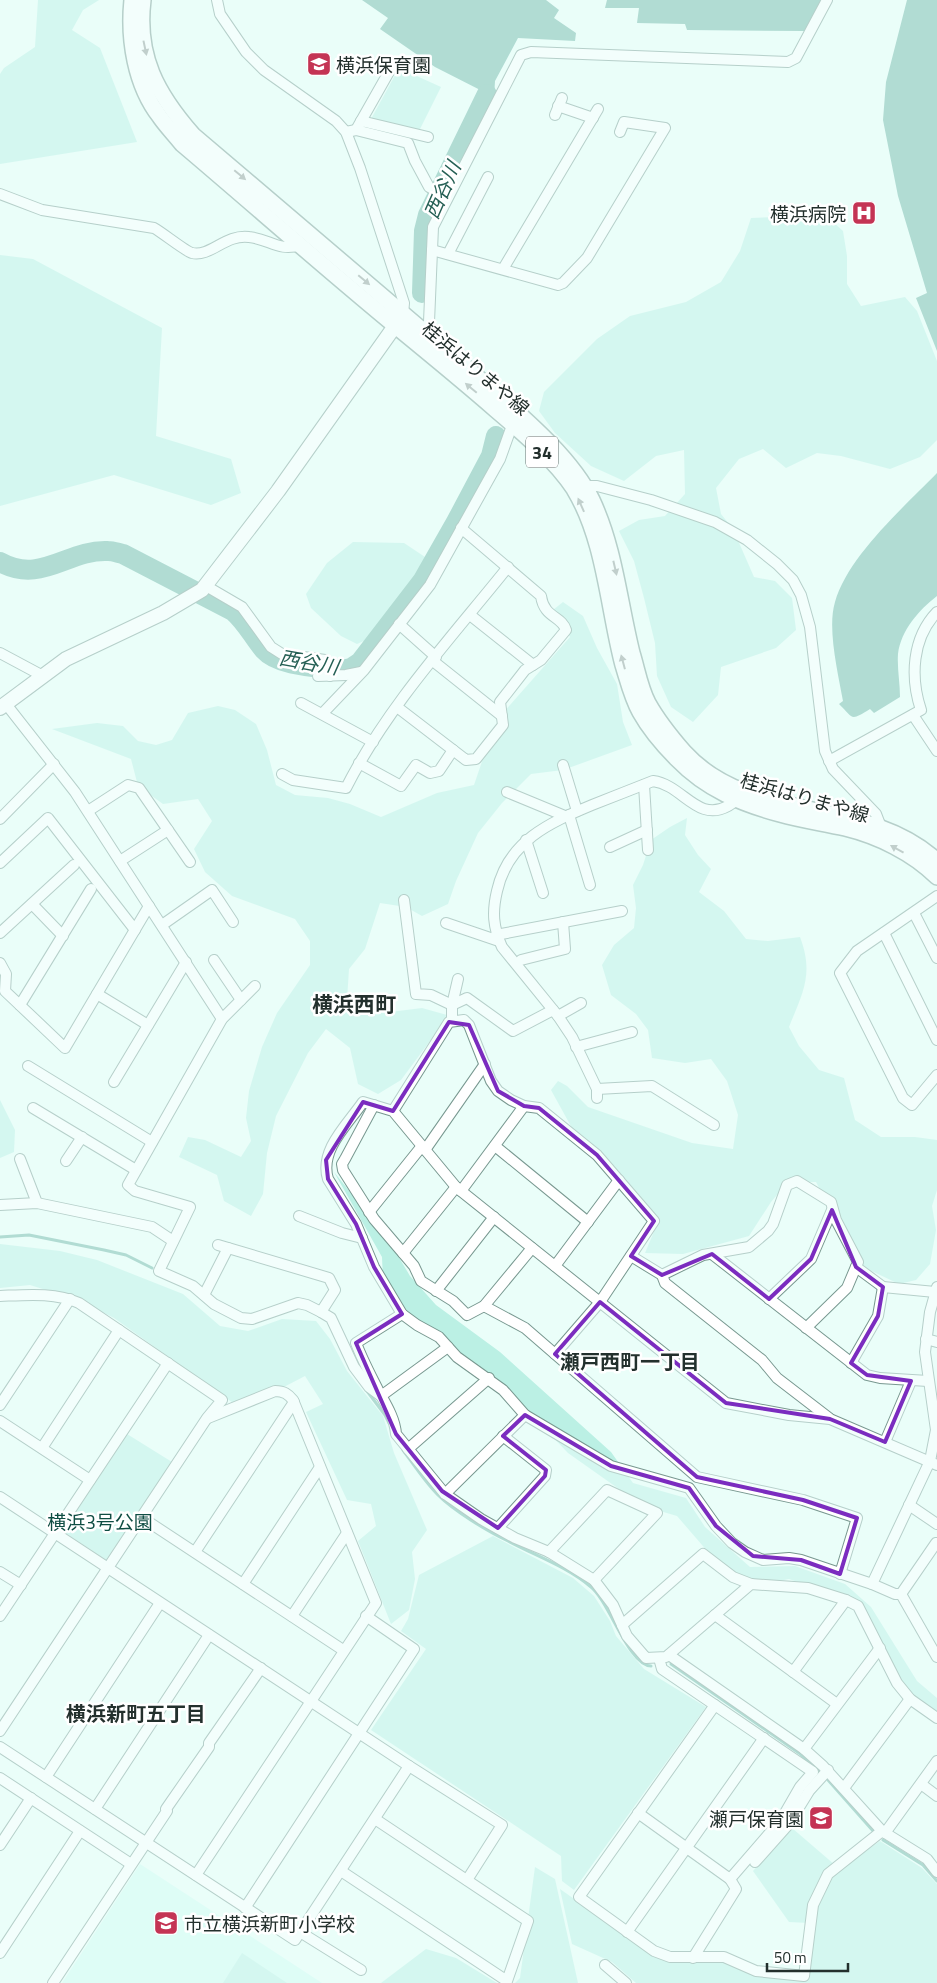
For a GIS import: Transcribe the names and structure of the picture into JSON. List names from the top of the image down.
{
  "streets": {
    "main road": ["桂浜はりまや線", "34"]
  },
  "districts": ["横浜西町", "瀬戸西町一丁目", "横浜新町五丁目"],
  "water": ["西谷川"],
  "parks": ["横浜3号公園"],
  "places": {
    "school or university": ["横浜保育園", "瀬戸保育園", "市立横浜新町小学校"],
    "hospital": ["横浜病院"]
  },
  "scale_bar": "50 m"
}
